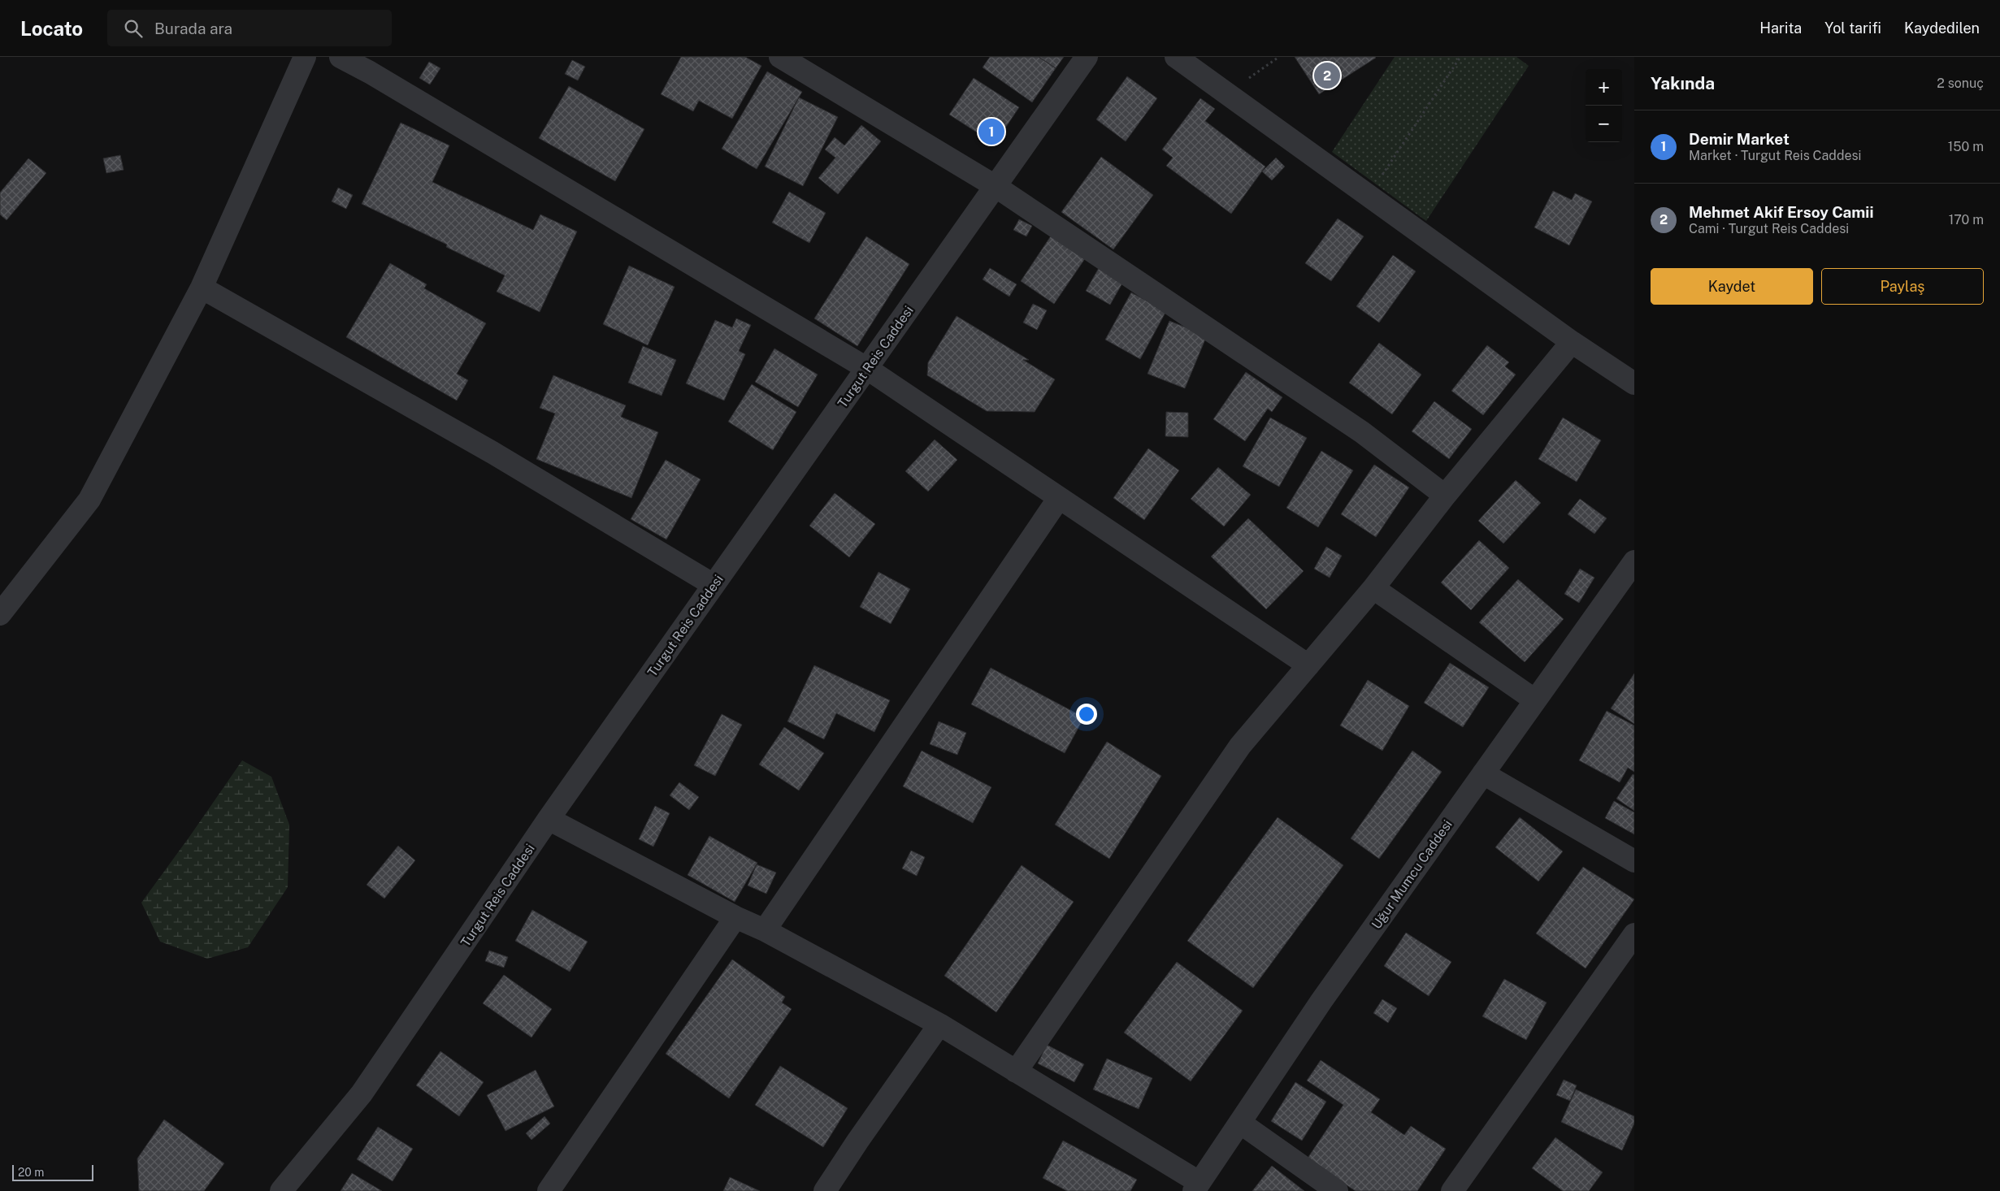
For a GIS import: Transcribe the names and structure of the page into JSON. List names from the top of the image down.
{
  "streets": {
    "street": ["Turgut Reis Caddesi", "Uğur Mumcu Caddesi"]
  },
  "scale_bar": "20 m",
  "page": {
    "header": "Locato",
    "search": "Burada ara",
    "nav": ["Harita", "Yol tarifi", "Kaydedilen"],
    "heading": ["Yakında", "2 sonuç"],
    "pins": ["2", "1"],
    "map_buttons": ["+", "−"],
    "list": [
      {
        "mark": "1",
        "name": "Demir Market",
        "note": "Market · Turgut Reis Caddesi",
        "value": "150 m"
      },
      {
        "mark": "2",
        "name": "Mehmet Akif Ersoy Camii",
        "note": "Cami · Turgut Reis Caddesi",
        "value": "170 m"
      }
    ],
    "buttons": ["Kaydet", "Paylaş"],
    "scale": "20 m"
  }
}
